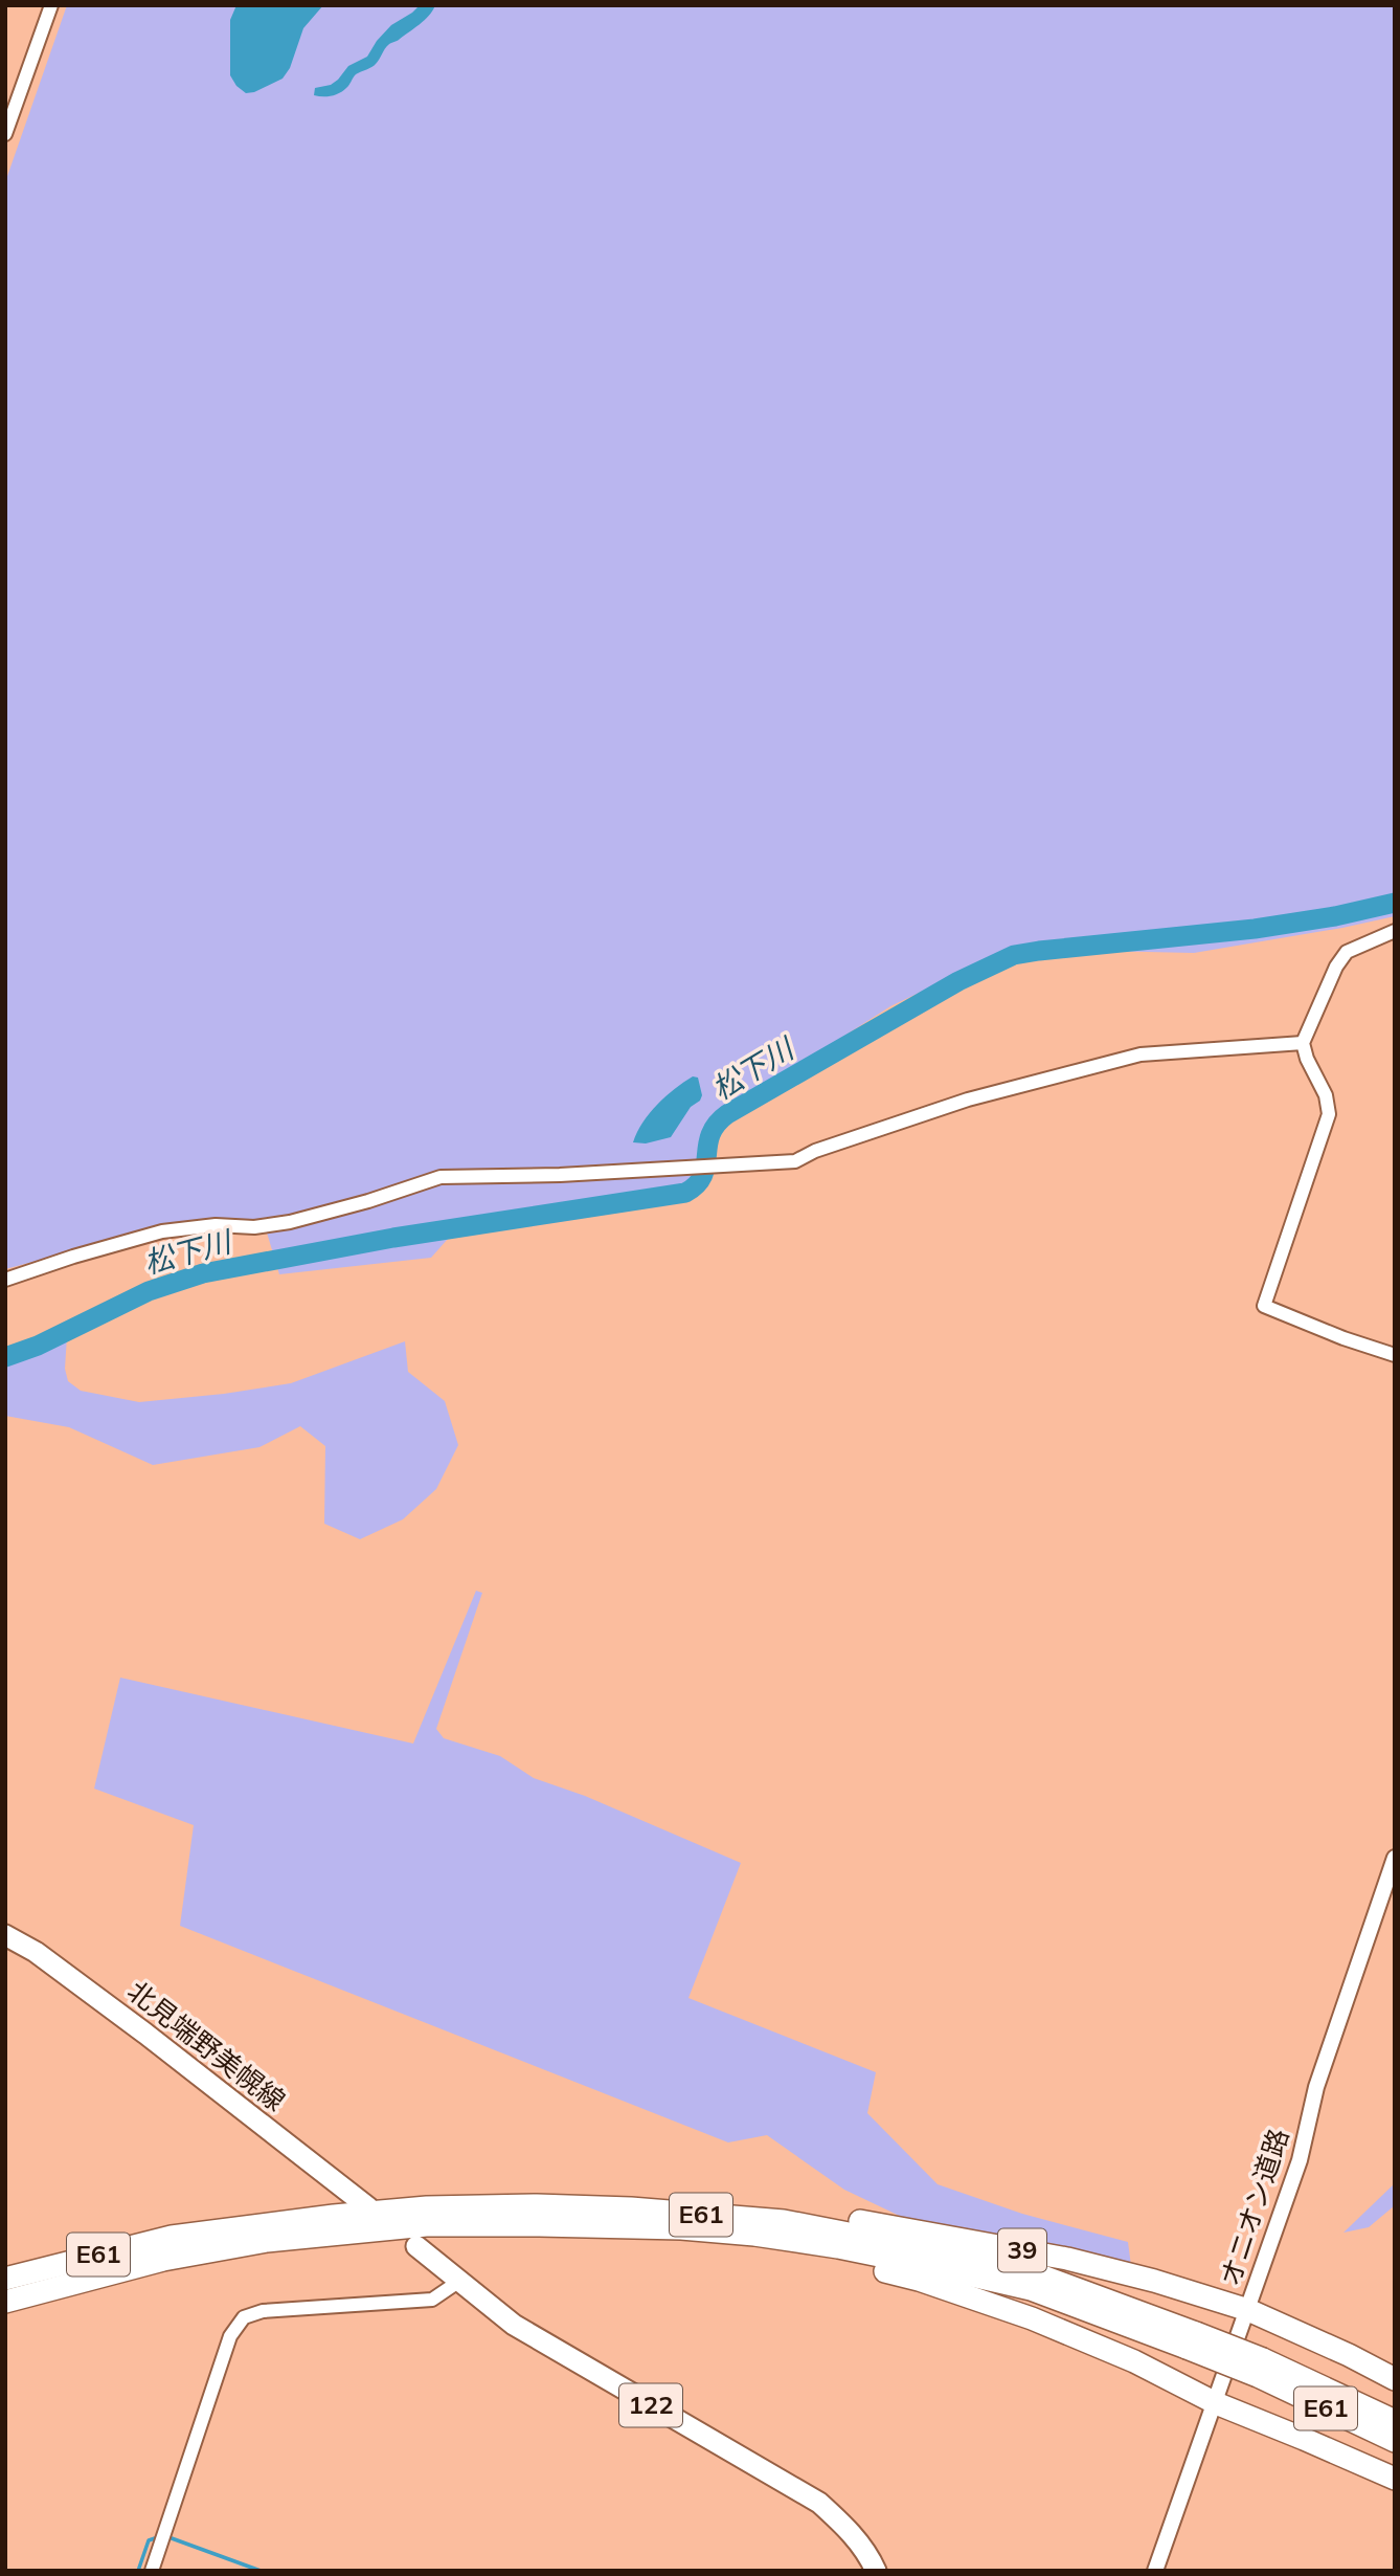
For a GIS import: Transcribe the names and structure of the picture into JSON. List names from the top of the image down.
{
  "streets": {
    "highway": ["E61", "39"],
    "main road": ["北見端野美幌線", "122"],
    "street": ["オニオン道路"]
  },
  "crossings": [
    ["オニオン道路", "39"],
    ["E61", "39"]
  ],
  "water": ["松下川"]
}
